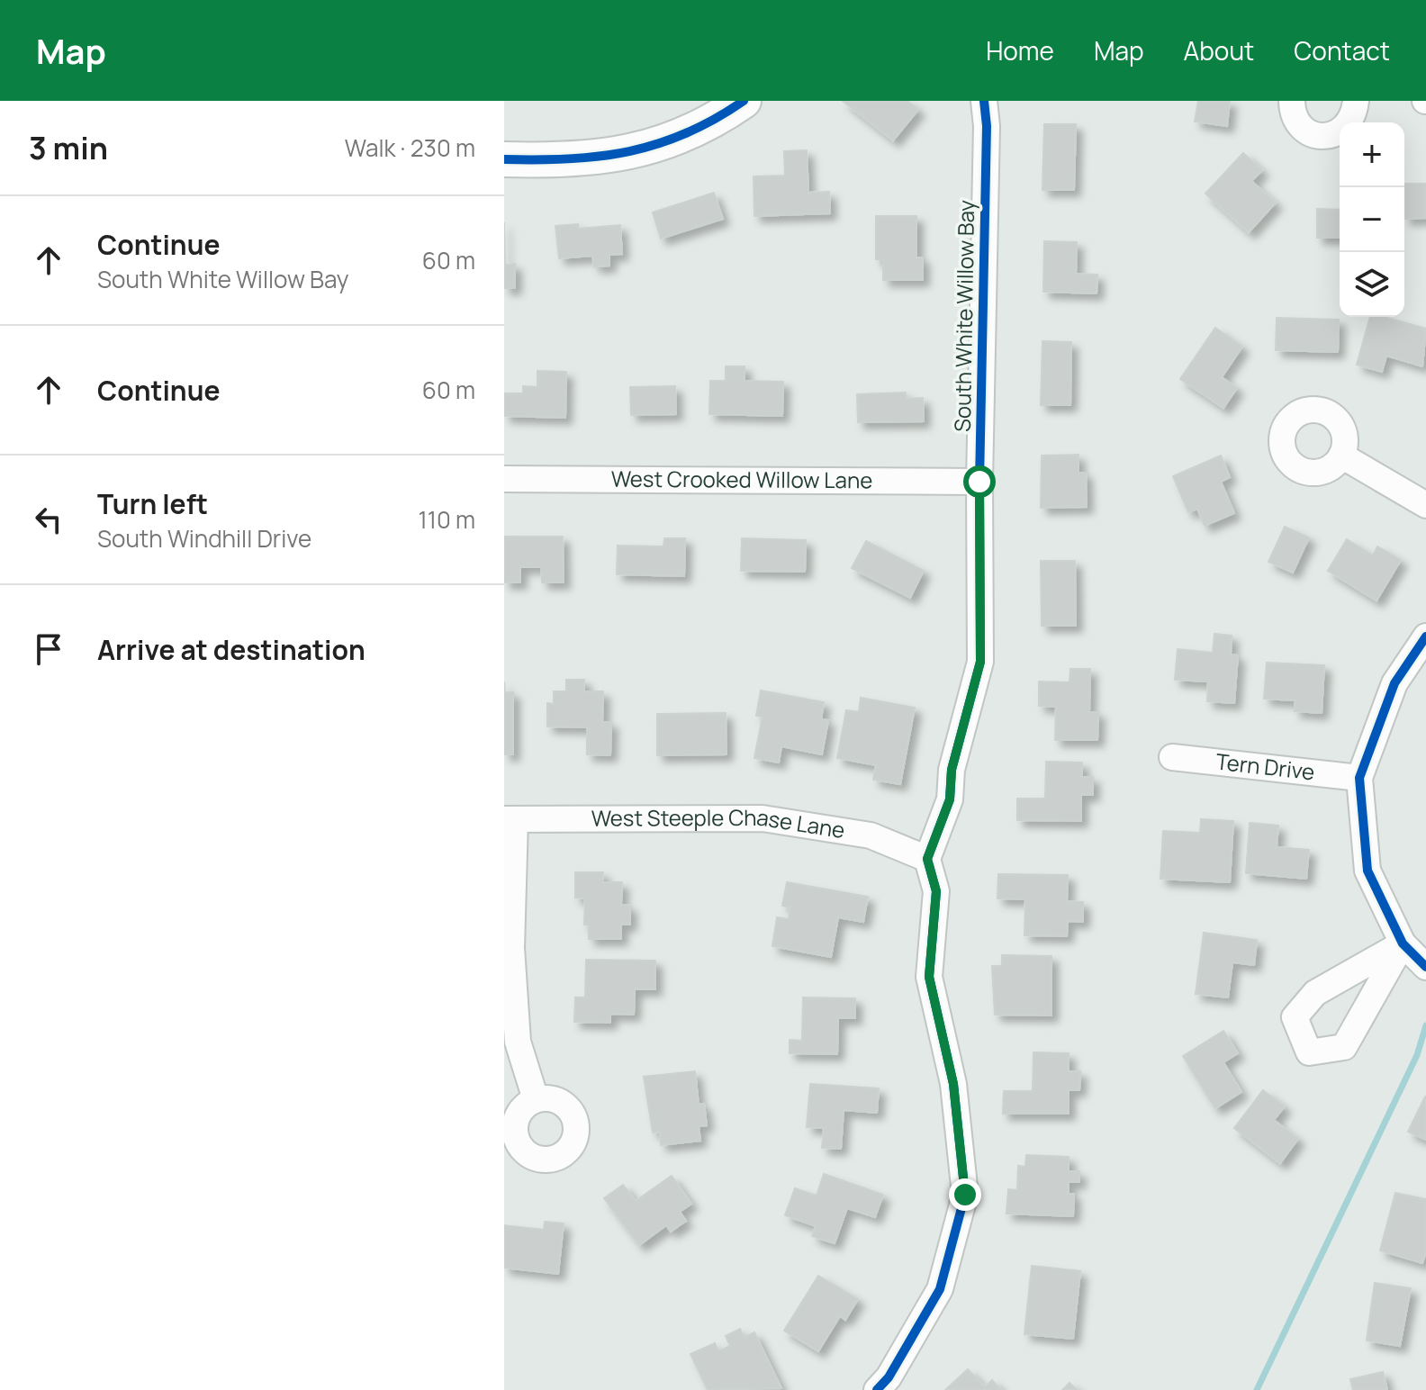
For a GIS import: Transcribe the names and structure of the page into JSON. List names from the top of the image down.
{
  "streets": {
    "street": [
      "South White Willow Bay",
      "West Crooked Willow Lane",
      "Tern Drive",
      "West Steeple Chase Lane"
    ]
  },
  "crossings": [
    ["South White Willow Bay", "West Crooked Willow Lane"],
    ["South White Willow Bay", "West Steeple Chase Lane"]
  ],
  "page": {
    "header": "Map",
    "nav": [
      "Home",
      "Map",
      "About",
      "Contact"
    ],
    "heading": ["3 min", "Walk · 230 m"],
    "map_buttons": ["+", "−"],
    "list": [
      ["Continue", "South White Willow Bay", "60 m"],
      ["Continue", "60 m"],
      ["Turn left", "South Windhill Drive", "110 m"],
      "Arrive at destination"
    ]
  }
}
